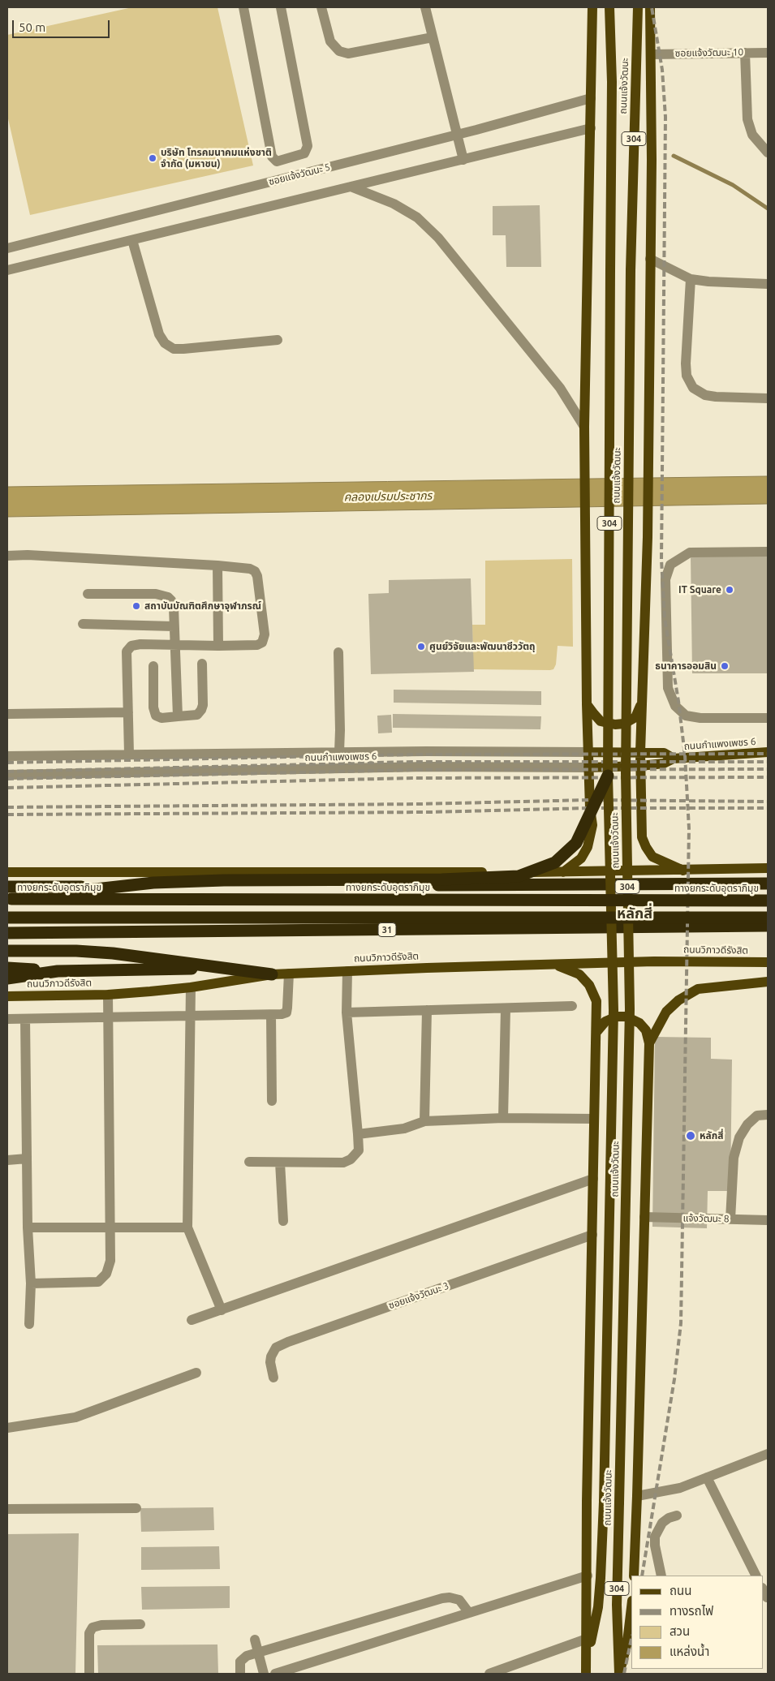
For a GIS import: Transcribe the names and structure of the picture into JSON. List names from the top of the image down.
{
  "streets": {
    "highway": ["ทางยกระดับอุตราภิมุข", "31"],
    "main road": [
      "ถนนแจ้งวัฒนะ",
      "304",
      "ถนนกำแพงเพชร 6",
      "ถนนวิภาวดีรังสิต"
    ],
    "street": [
      "ซอยแจ้งวัฒนะ 10",
      "ซอยแจ้งวัฒนะ 5",
      "แจ้งวัฒนะ 8",
      "ซอยแจ้งวัฒนะ 3"
    ]
  },
  "crossings": [
    ["ถนนแจ้งวัฒนะ", "ถนนวิภาวดีรังสิต"],
    ["ถนนแจ้งวัฒนะ", "ซอยแจ้งวัฒนะ 3"]
  ],
  "districts": ["หลักสี่"],
  "water": ["คลองเปรมประชากร"],
  "places": [
    "บริษัท โทรคมนาคมแห่งชาติ จำกัด (มหาชน)",
    "IT Square",
    "สถาบันบัณฑิตศึกษาจุฬาภรณ์",
    "ศูนย์วิจัยและพัฒนาชีววัตถุ",
    "ธนาคารออมสิน",
    "หลักสี่"
  ],
  "legend": [
    "ถนน",
    "ทางรถไฟ",
    "สวน",
    "แหล่งน้ำ"
  ],
  "scale_bar": "50 m"
}
